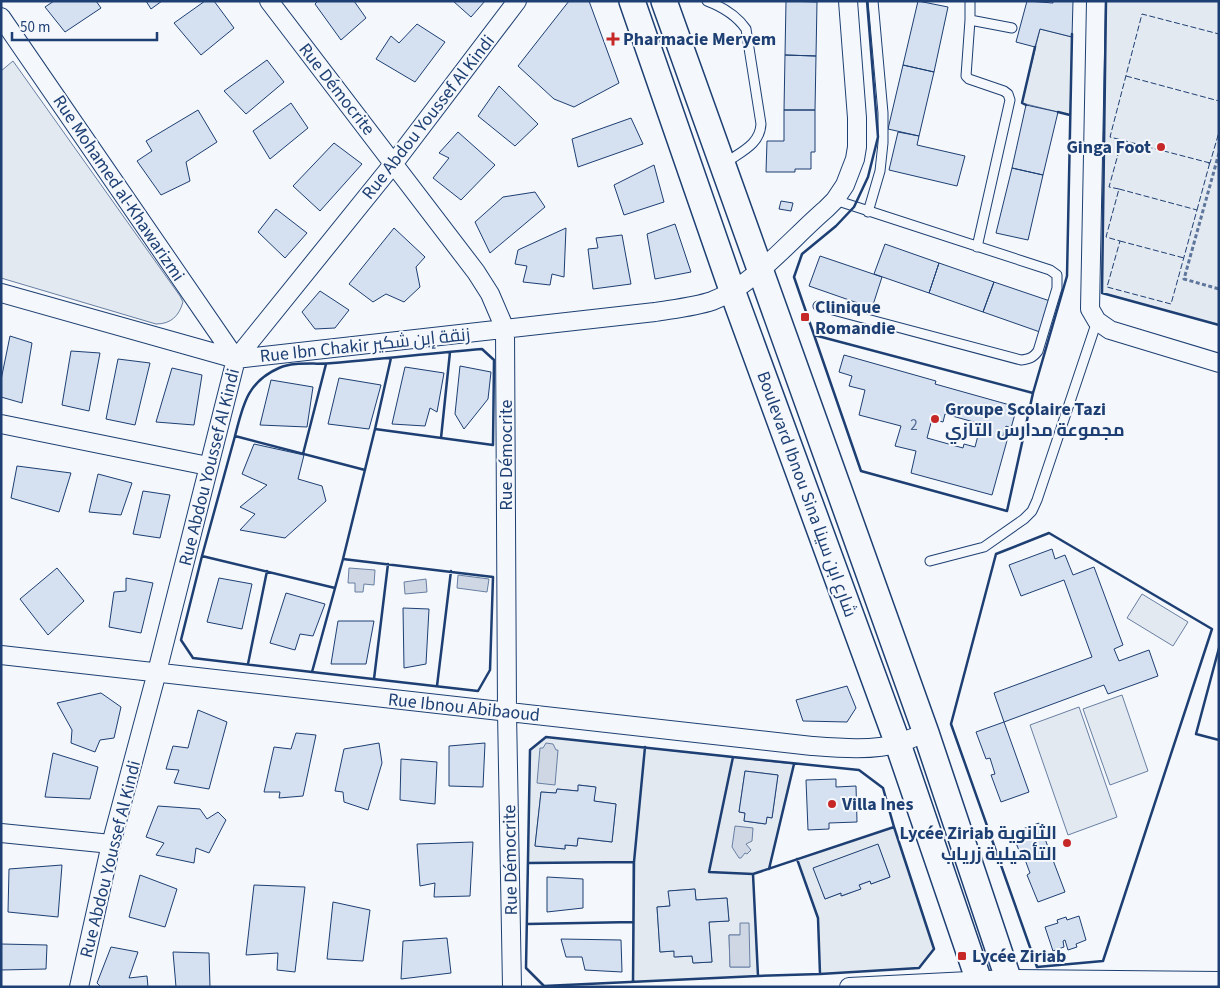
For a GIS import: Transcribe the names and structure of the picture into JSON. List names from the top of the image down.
{
  "streets": {
    "main road": ["Boulevard Ibnou Sina شارع ابن سينا"],
    "street": [
      "Rue Démocrite",
      "Rue Abdou Youssef Al Kindi",
      "Rue Mohamed al-Khawarizmi",
      "Rue Ibn Chakir زنقة إبن شكير",
      "Rue Ibnou Abibaoud"
    ]
  },
  "crossings": [
    ["Rue Démocrite", "Rue Abdou Youssef Al Kindi"],
    ["Rue Démocrite", "Rue Ibn Chakir زنقة إبن شكير"],
    ["Rue Démocrite", "Rue Ibnou Abibaoud"],
    ["Rue Abdou Youssef Al Kindi", "Rue Mohamed al-Khawarizmi"],
    ["Rue Abdou Youssef Al Kindi", "Rue Ibn Chakir زنقة إبن شكير"],
    ["Rue Abdou Youssef Al Kindi", "Rue Ibnou Abibaoud"],
    ["Rue Mohamed al-Khawarizmi", "Rue Ibn Chakir زنقة إبن شكير"],
    ["Rue Ibn Chakir زنقة إبن شكير", "Boulevard Ibnou Sina شارع ابن سينا"],
    ["Boulevard Ibnou Sina شارع ابن سينا", "Rue Ibnou Abibaoud"]
  ],
  "places": {
    "health": ["Pharmacie Meryem"],
    "other": [
      "Ginga Foot",
      "Groupe Scolaire Tazi مجموعة مدارس التازي",
      "Villa Ines",
      "Lycée Ziriab الثانوية التأهيلية زرياب"
    ],
    "transit": ["Clinique Romandie", "Lycée Ziriab"]
  },
  "house_numbers": ["2"],
  "scale_bar": "50 m"
}
